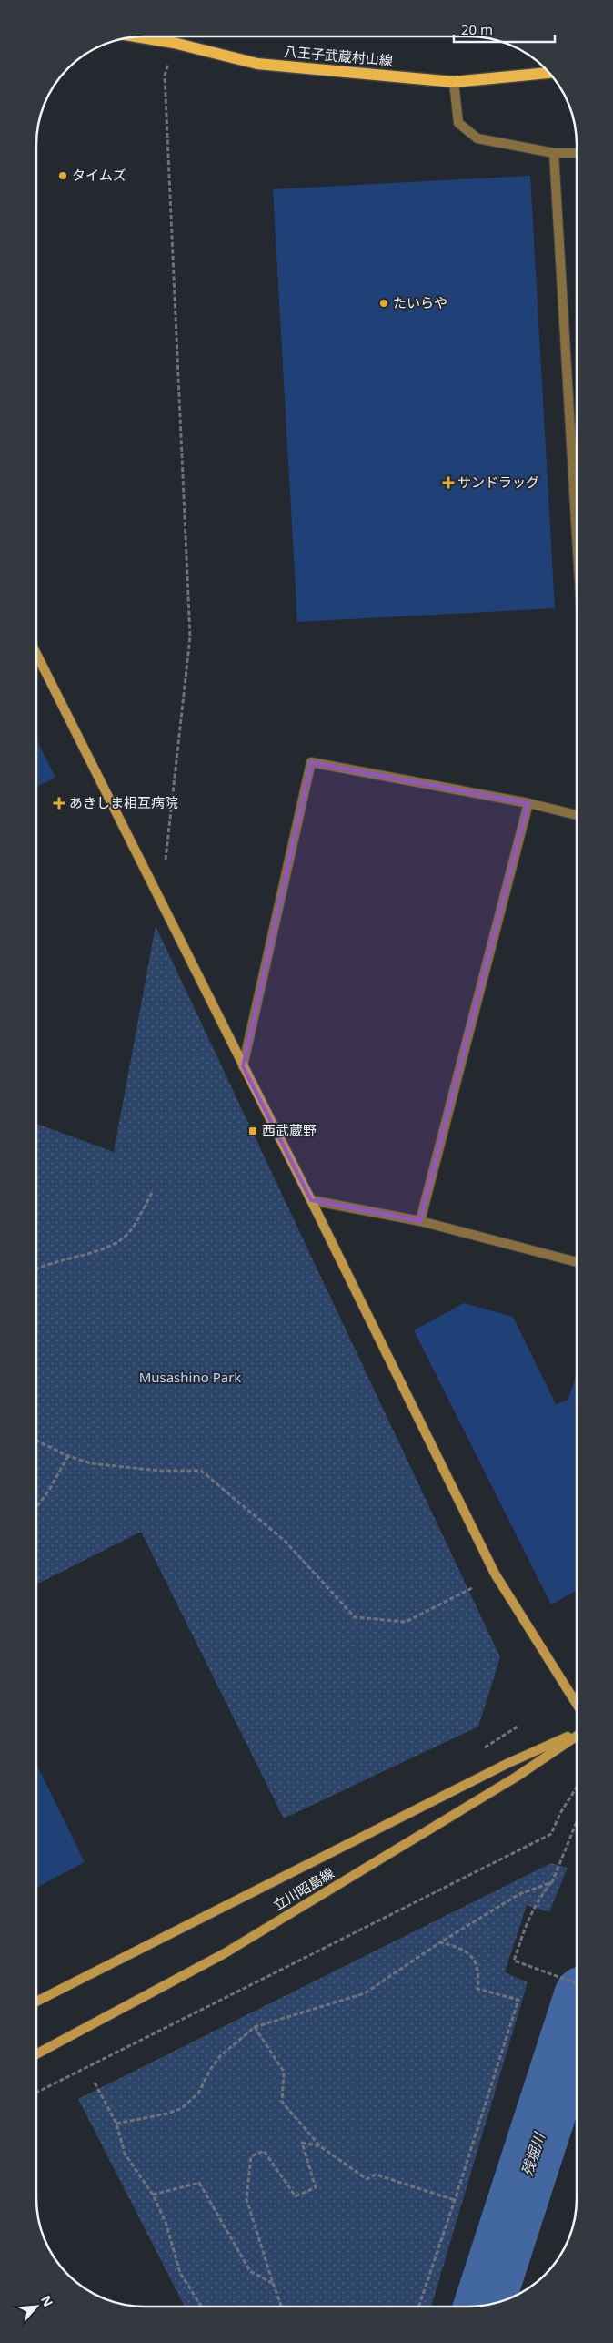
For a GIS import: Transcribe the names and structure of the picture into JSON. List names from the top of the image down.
{
  "streets": {
    "main road": ["八王子武蔵村山線", "立川昭島線"]
  },
  "water": ["残堀川"],
  "parks": ["Musashino Park"],
  "places": {
    "other": ["タイムズ", "たいらや"],
    "health": ["サンドラッグ", "あきしま相互病院"],
    "transit": ["西武蔵野"]
  },
  "scale_bar": "20 m",
  "north": "top right"
}
